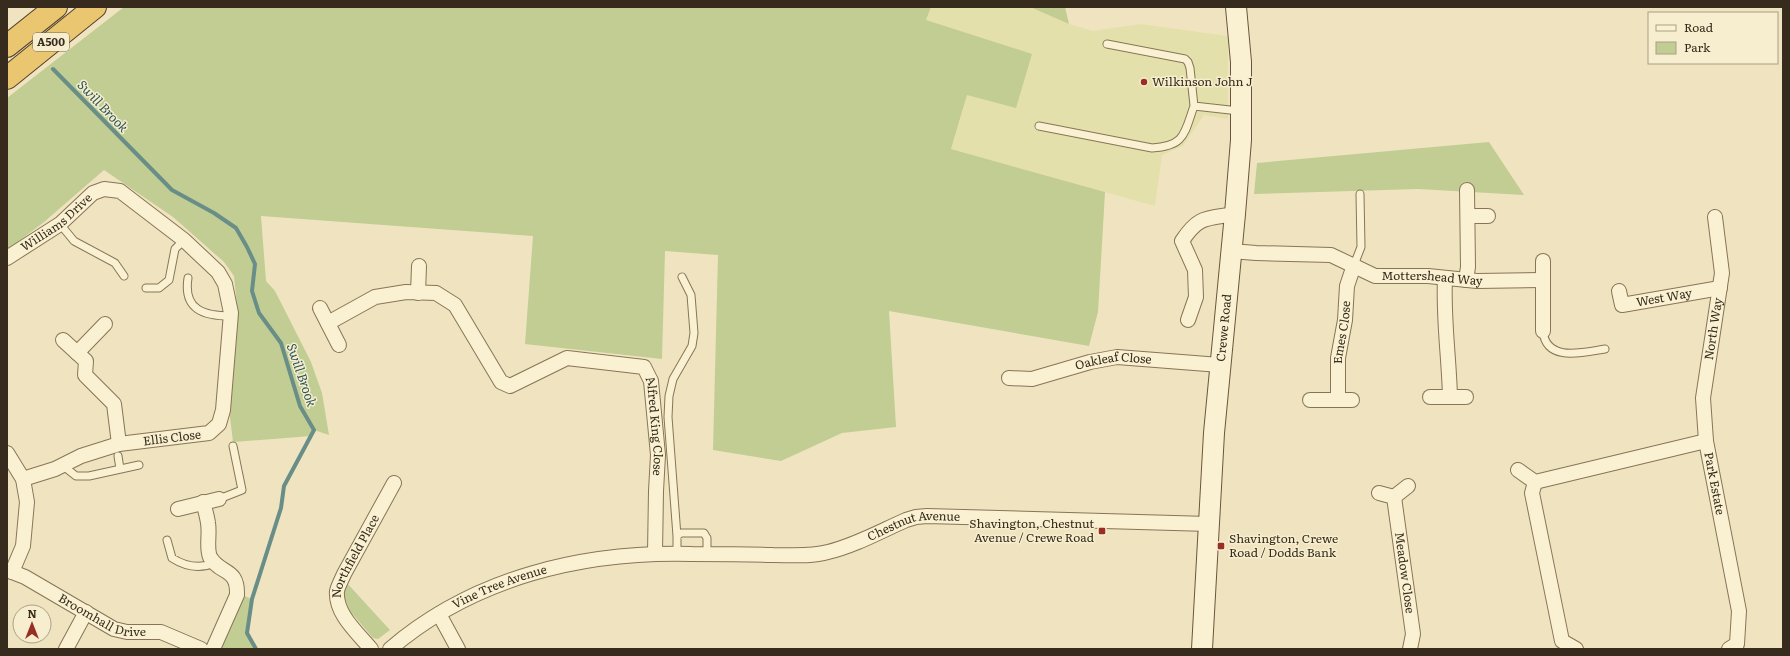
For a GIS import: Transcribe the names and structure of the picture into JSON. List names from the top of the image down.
{
  "streets": {
    "highway": ["A500"],
    "main road": ["Crewe Road"],
    "street": [
      "Williams Drive",
      "Mottershead Way",
      "West Way",
      "North Way",
      "Emes Close",
      "Oakleaf Close",
      "Alfred King Close",
      "Ellis Close",
      "Park Estate",
      "Chestnut Avenue",
      "Northfield Place",
      "Meadow Close",
      "Vine Tree Avenue",
      "Broomhall Drive"
    ]
  },
  "crossings": [
    ["Williams Drive", "Ellis Close"],
    ["Mottershead Way", "Crewe Road"],
    ["Mottershead Way", "Emes Close"],
    ["West Way", "North Way"],
    ["Crewe Road", "Oakleaf Close"],
    ["Crewe Road", "Chestnut Avenue"],
    ["North Way", "Park Estate"],
    ["Alfred King Close", "Chestnut Avenue"],
    ["Chestnut Avenue", "Vine Tree Avenue"]
  ],
  "water": ["Swill Brook"],
  "places": {
    "other": ["Wilkinson John J"],
    "transit": ["Shavington, Chestnut Avenue / Crewe Road", "Shavington, Crewe Road / Dodds Bank"]
  },
  "legend": ["Road", "Park"],
  "north": "top"
}
